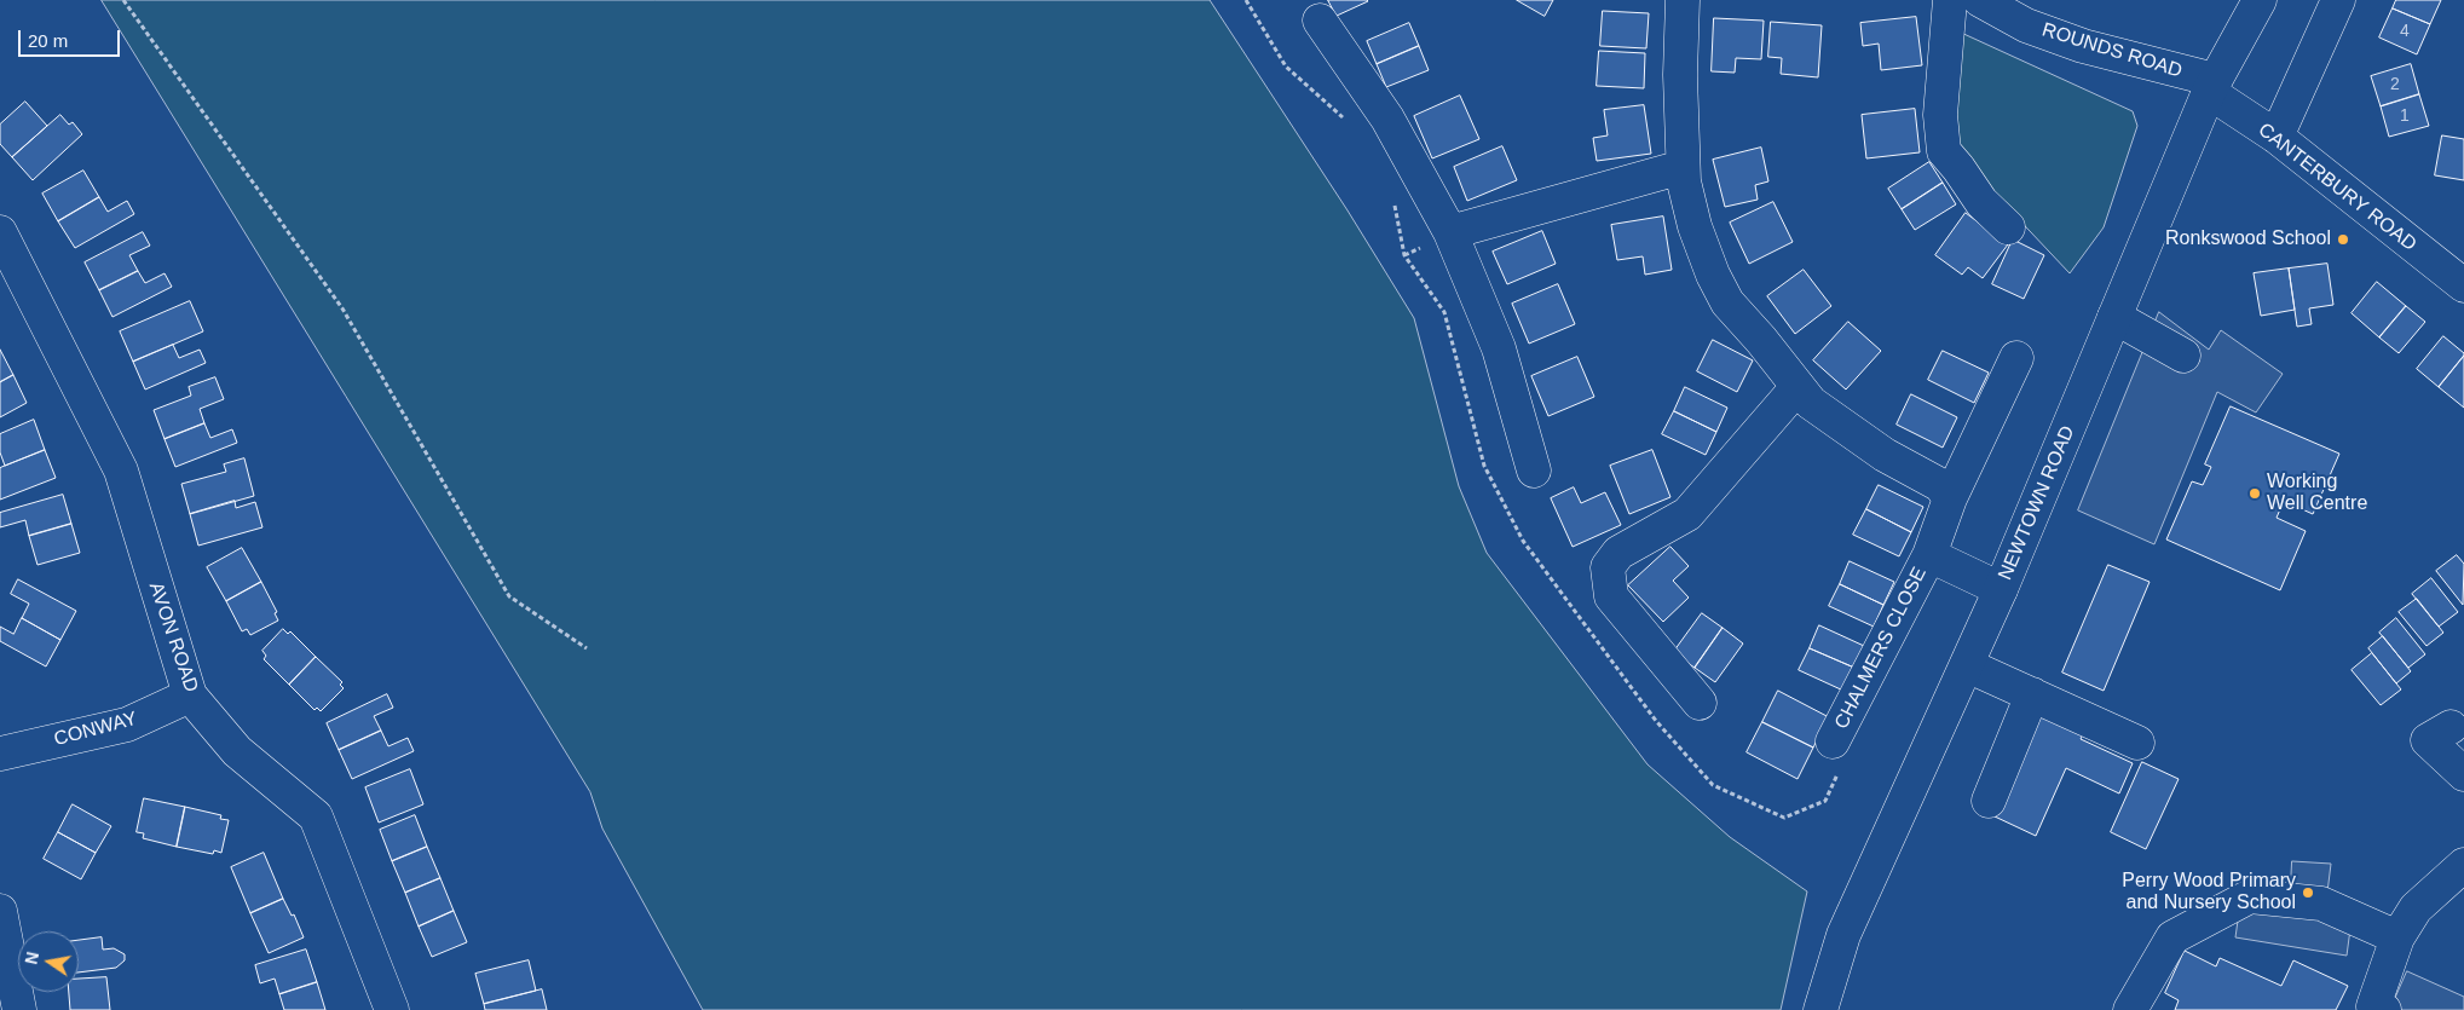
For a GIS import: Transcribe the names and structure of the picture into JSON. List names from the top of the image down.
{
  "streets": {
    "street": [
      "ROUNDS ROAD",
      "CANTERBURY ROAD",
      "NEWTOWN ROAD",
      "AVON ROAD",
      "CHALMERS CLOSE",
      "CONWAY"
    ]
  },
  "crossings": [
    ["ROUNDS ROAD", "CANTERBURY ROAD"],
    ["ROUNDS ROAD", "NEWTOWN ROAD"],
    ["CANTERBURY ROAD", "NEWTOWN ROAD"],
    ["NEWTOWN ROAD", "CHALMERS CLOSE"],
    ["AVON ROAD", "CONWAY"]
  ],
  "places": ["Ronkswood School", "Working Well Centre", "Perry Wood Primary and Nursery School"],
  "house_numbers": ["4", "2", "1"],
  "scale_bar": "20 m",
  "north": "left"
}
